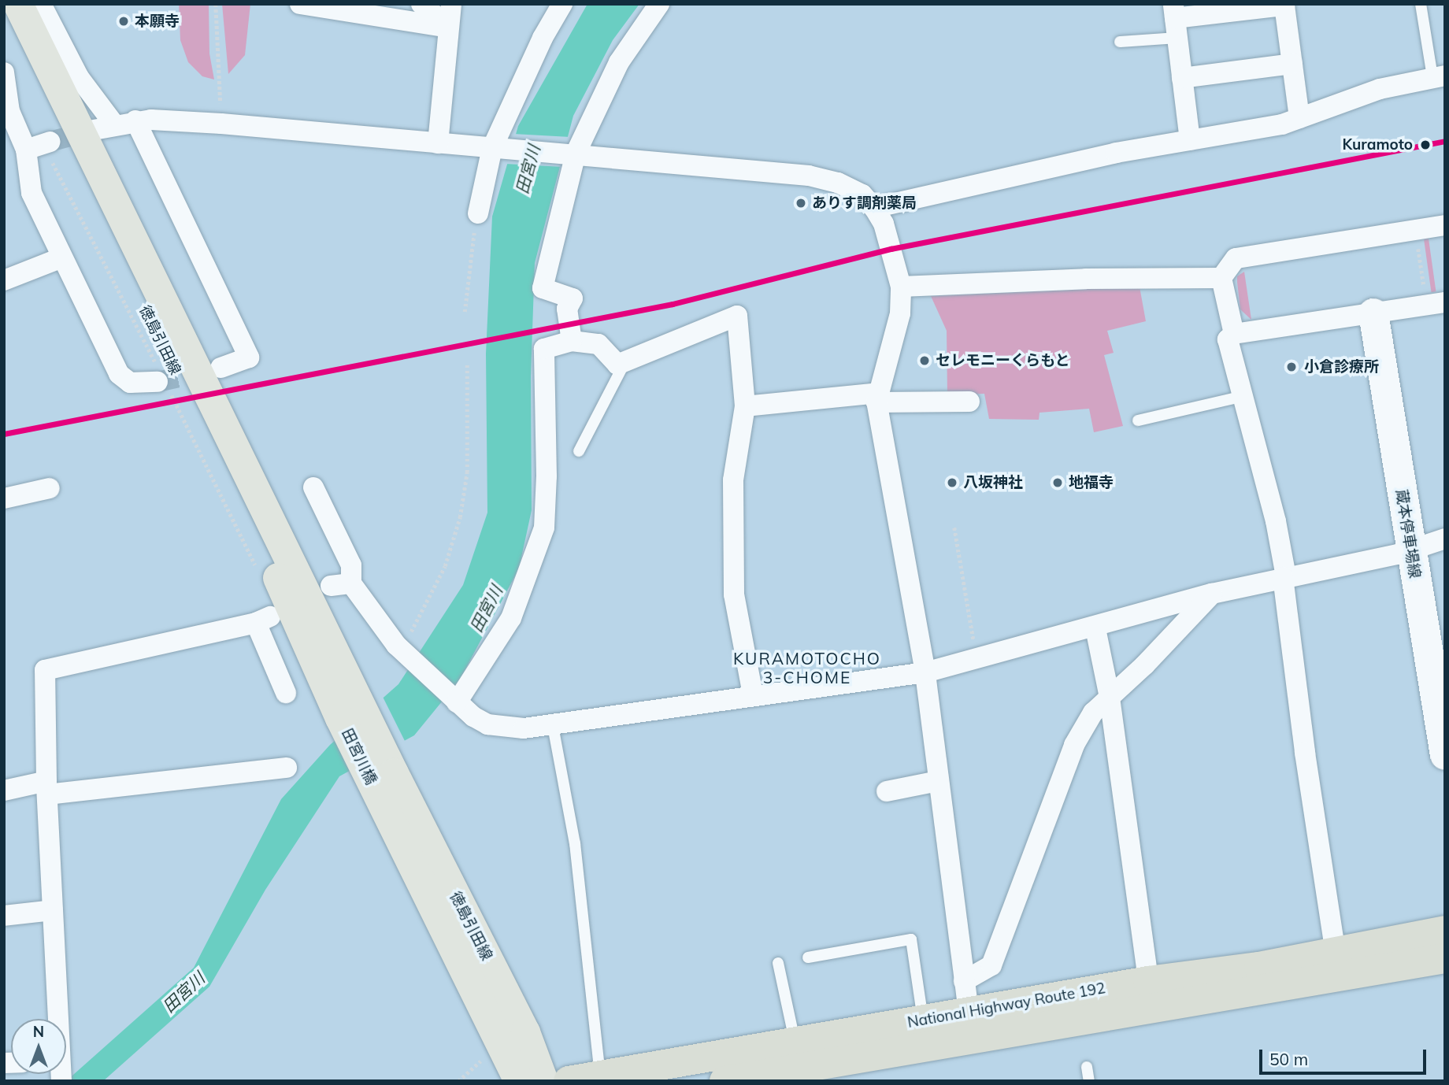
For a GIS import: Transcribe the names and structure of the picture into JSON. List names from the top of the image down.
{
  "streets": {
    "highway": ["National Highway Route 192"],
    "main road": ["徳島引田線", "蔵本停車場線", "田宮川橋"]
  },
  "crossings": [
    ["徳島引田線", "田宮川橋"]
  ],
  "districts": ["KURAMOTOCHO 3-CHOME"],
  "water": ["田宮川"],
  "places": [
    "本願寺",
    "Kuramoto",
    "ありす調剤薬局",
    "セレモニーくらもと",
    "小倉診療所",
    "八坂神社",
    "地福寺"
  ],
  "scale_bar": "50 m",
  "north": "top"
}
